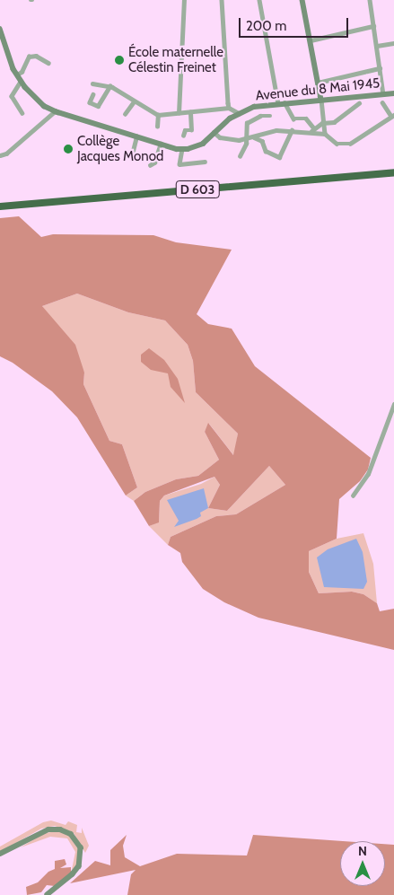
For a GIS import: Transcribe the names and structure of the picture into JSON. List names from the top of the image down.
{
  "streets": {
    "highway": ["D 603"],
    "street": ["Avenue du 8 Mai 1945"]
  },
  "places": ["École maternelle Célestin Freinet", "Collège Jacques Monod"],
  "scale_bar": "200 m",
  "north": "top"
}
